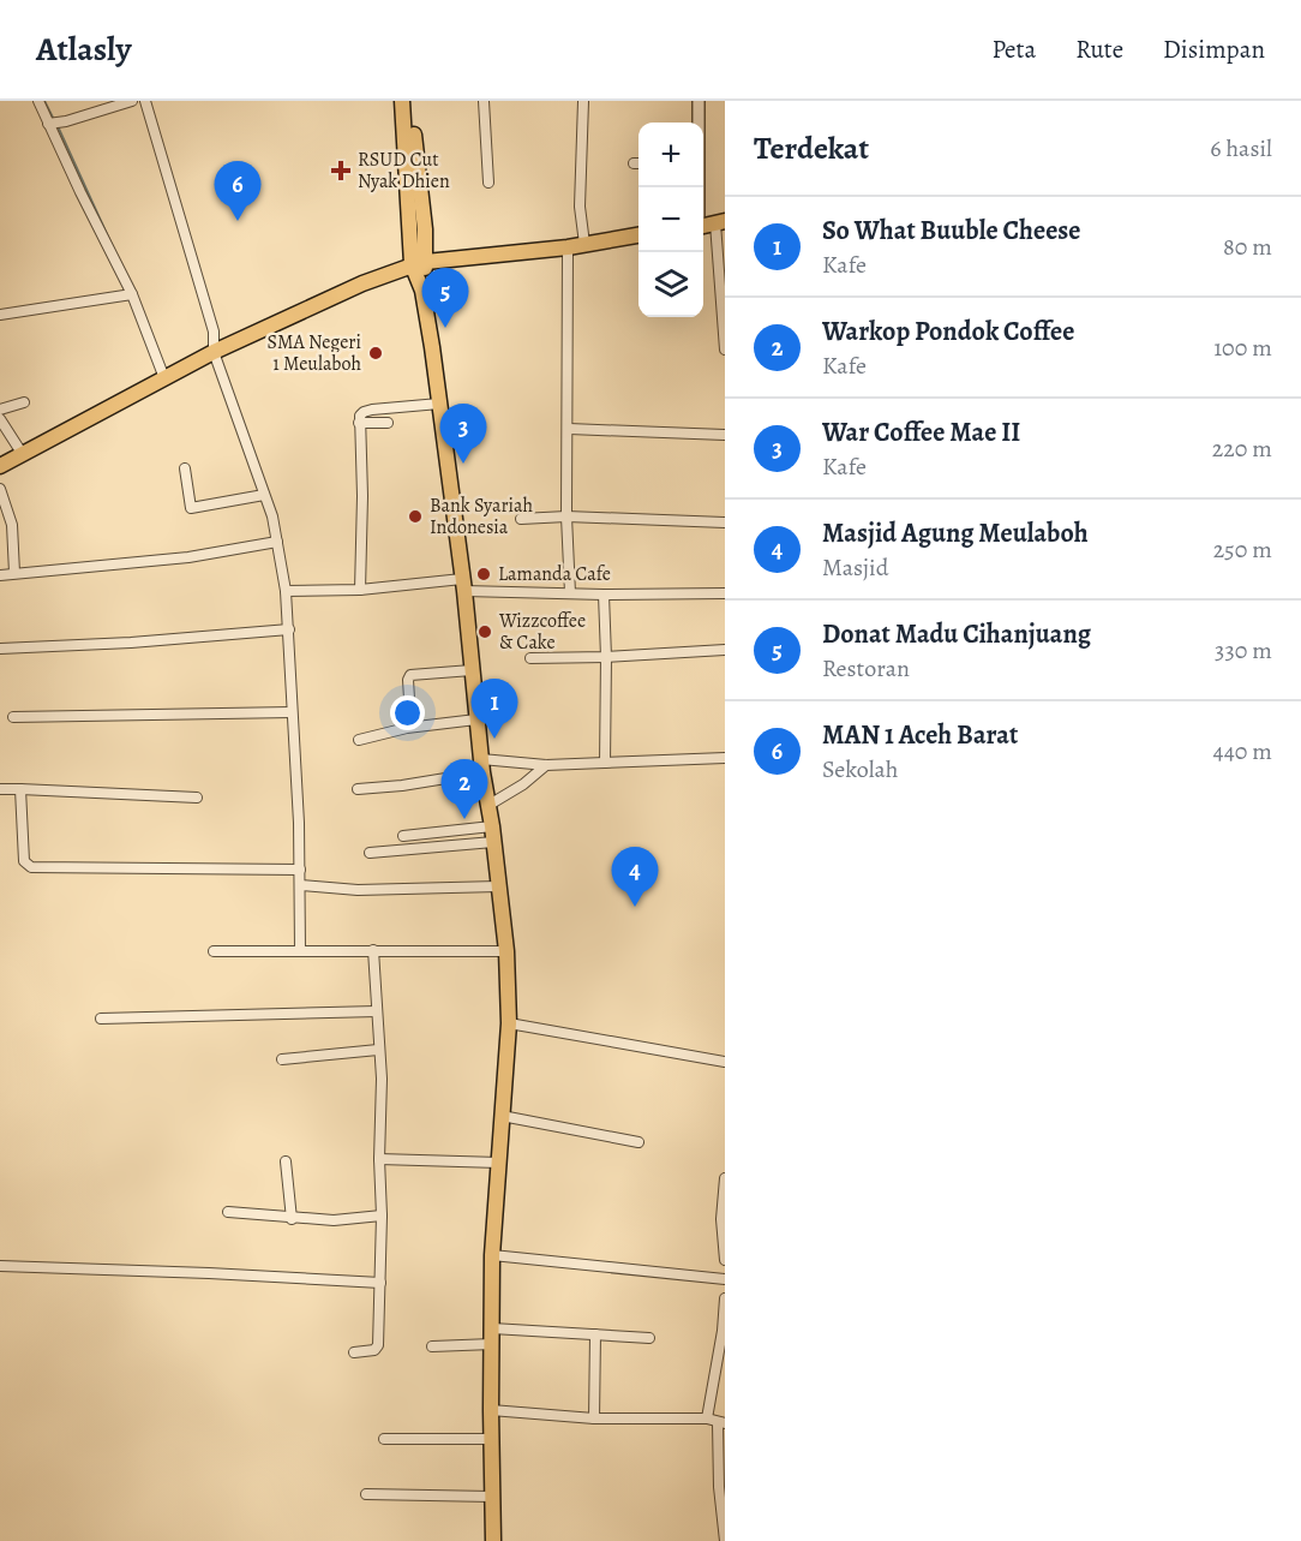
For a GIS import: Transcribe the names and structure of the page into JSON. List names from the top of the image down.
{
  "places": {
    "health": ["RSUD Cut Nyak Dhien"],
    "other": [
      "SMA Negeri 1 Meulaboh",
      "Bank Syariah Indonesia",
      "Lamanda Cafe",
      "Wizzcoffee & Cake"
    ]
  },
  "page": {
    "header": "Atlasly",
    "nav": ["Peta", "Rute", "Disimpan"],
    "heading": ["Terdekat", "6 hasil"],
    "map_buttons": ["+", "−"],
    "pins": [
      "6",
      "5",
      "3",
      "1",
      "2",
      "4"
    ],
    "list": [
      {
        "mark": "1",
        "name": "So What Buuble Cheese",
        "note": "Kafe",
        "value": "80 m"
      },
      {
        "mark": "2",
        "name": "Warkop Pondok Coffee",
        "note": "Kafe",
        "value": "100 m"
      },
      {
        "mark": "3",
        "name": "War Coffee Mae II",
        "note": "Kafe",
        "value": "220 m"
      },
      {
        "mark": "4",
        "name": "Masjid Agung Meulaboh",
        "note": "Masjid",
        "value": "250 m"
      },
      {
        "mark": "5",
        "name": "Donat Madu Cihanjuang",
        "note": "Restoran",
        "value": "330 m"
      },
      {
        "mark": "6",
        "name": "MAN 1 Aceh Barat",
        "note": "Sekolah",
        "value": "440 m"
      }
    ]
  }
}
